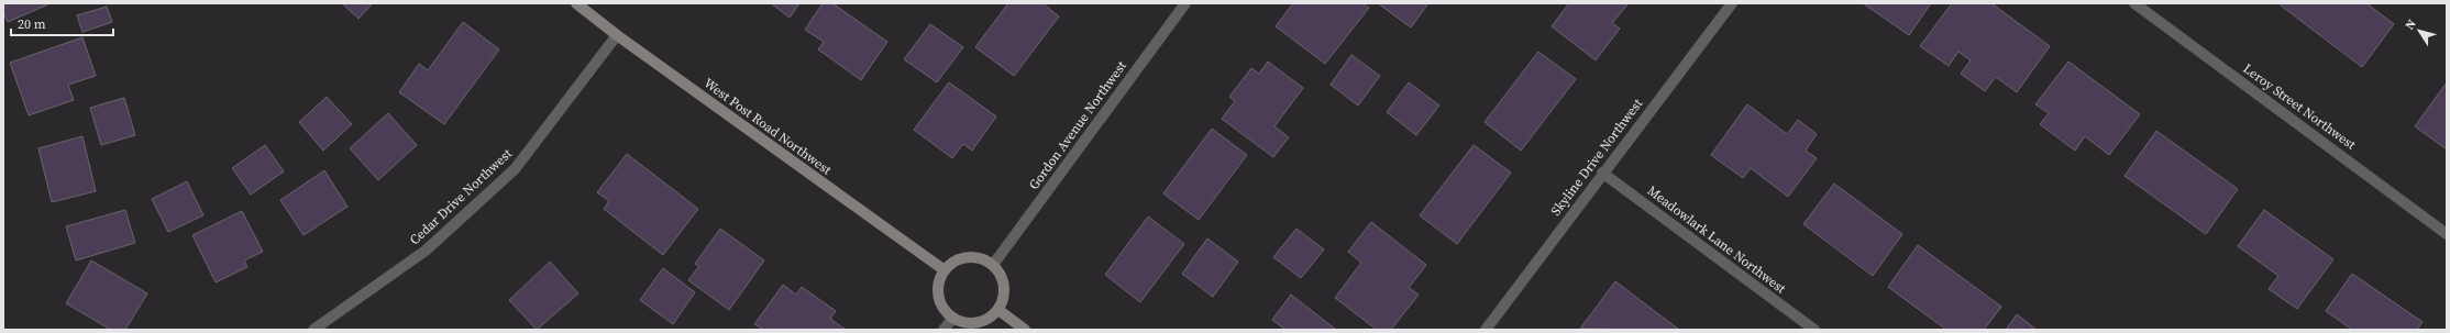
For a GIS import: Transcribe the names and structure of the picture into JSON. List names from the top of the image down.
{
  "streets": {
    "street": [
      "Leroy Street Northwest",
      "Gordon Avenue Northwest",
      "West Post Road Northwest",
      "Skyline Drive Northwest",
      "Cedar Drive Northwest",
      "Meadowlark Lane Northwest"
    ]
  },
  "crossings": [
    ["Gordon Avenue Northwest", "West Post Road Northwest"],
    ["West Post Road Northwest", "Cedar Drive Northwest"],
    ["Skyline Drive Northwest", "Meadowlark Lane Northwest"]
  ],
  "scale_bar": "20 m",
  "north": "top left"
}
